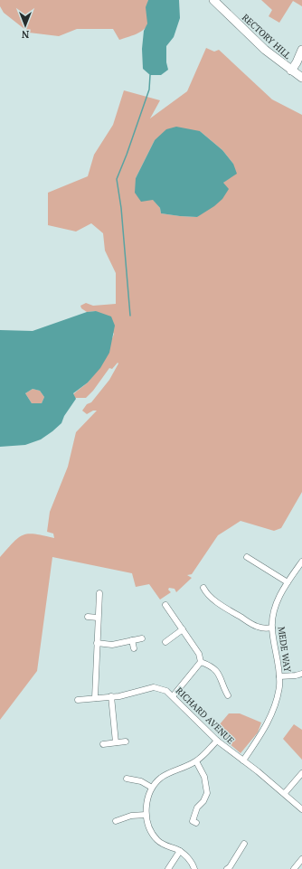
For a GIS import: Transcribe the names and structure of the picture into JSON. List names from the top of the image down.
{
  "streets": {
    "street": ["RECTORY HILL", "MEDE WAY", "RICHARD AVENUE"]
  },
  "crossings": [
    ["MEDE WAY", "RICHARD AVENUE"]
  ],
  "north": "bottom"
}
